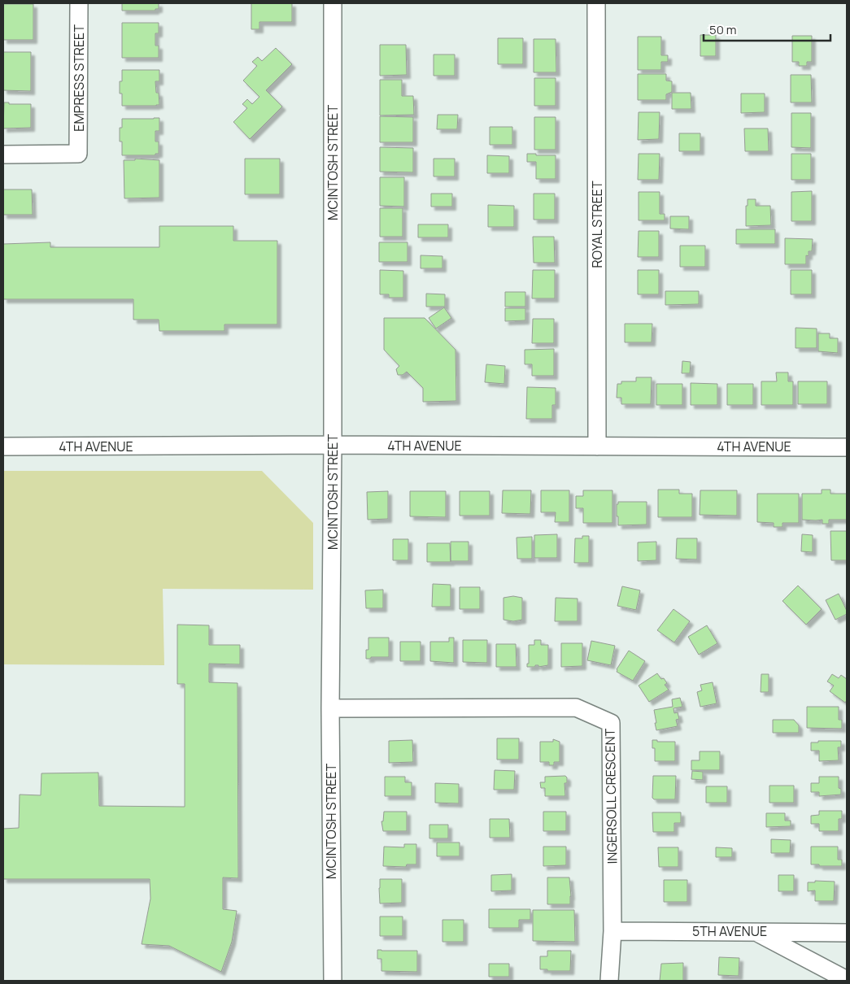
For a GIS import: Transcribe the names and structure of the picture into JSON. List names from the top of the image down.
{
  "streets": {
    "street": [
      "EMPRESS STREET",
      "MCINTOSH STREET",
      "ROYAL STREET",
      "4TH AVENUE",
      "INGERSOLL CRESCENT",
      "5TH AVENUE"
    ]
  },
  "crossings": [
    ["MCINTOSH STREET", "4TH AVENUE"],
    ["MCINTOSH STREET", "INGERSOLL CRESCENT"],
    ["ROYAL STREET", "4TH AVENUE"],
    ["INGERSOLL CRESCENT", "5TH AVENUE"]
  ],
  "scale_bar": "50 m"
}
